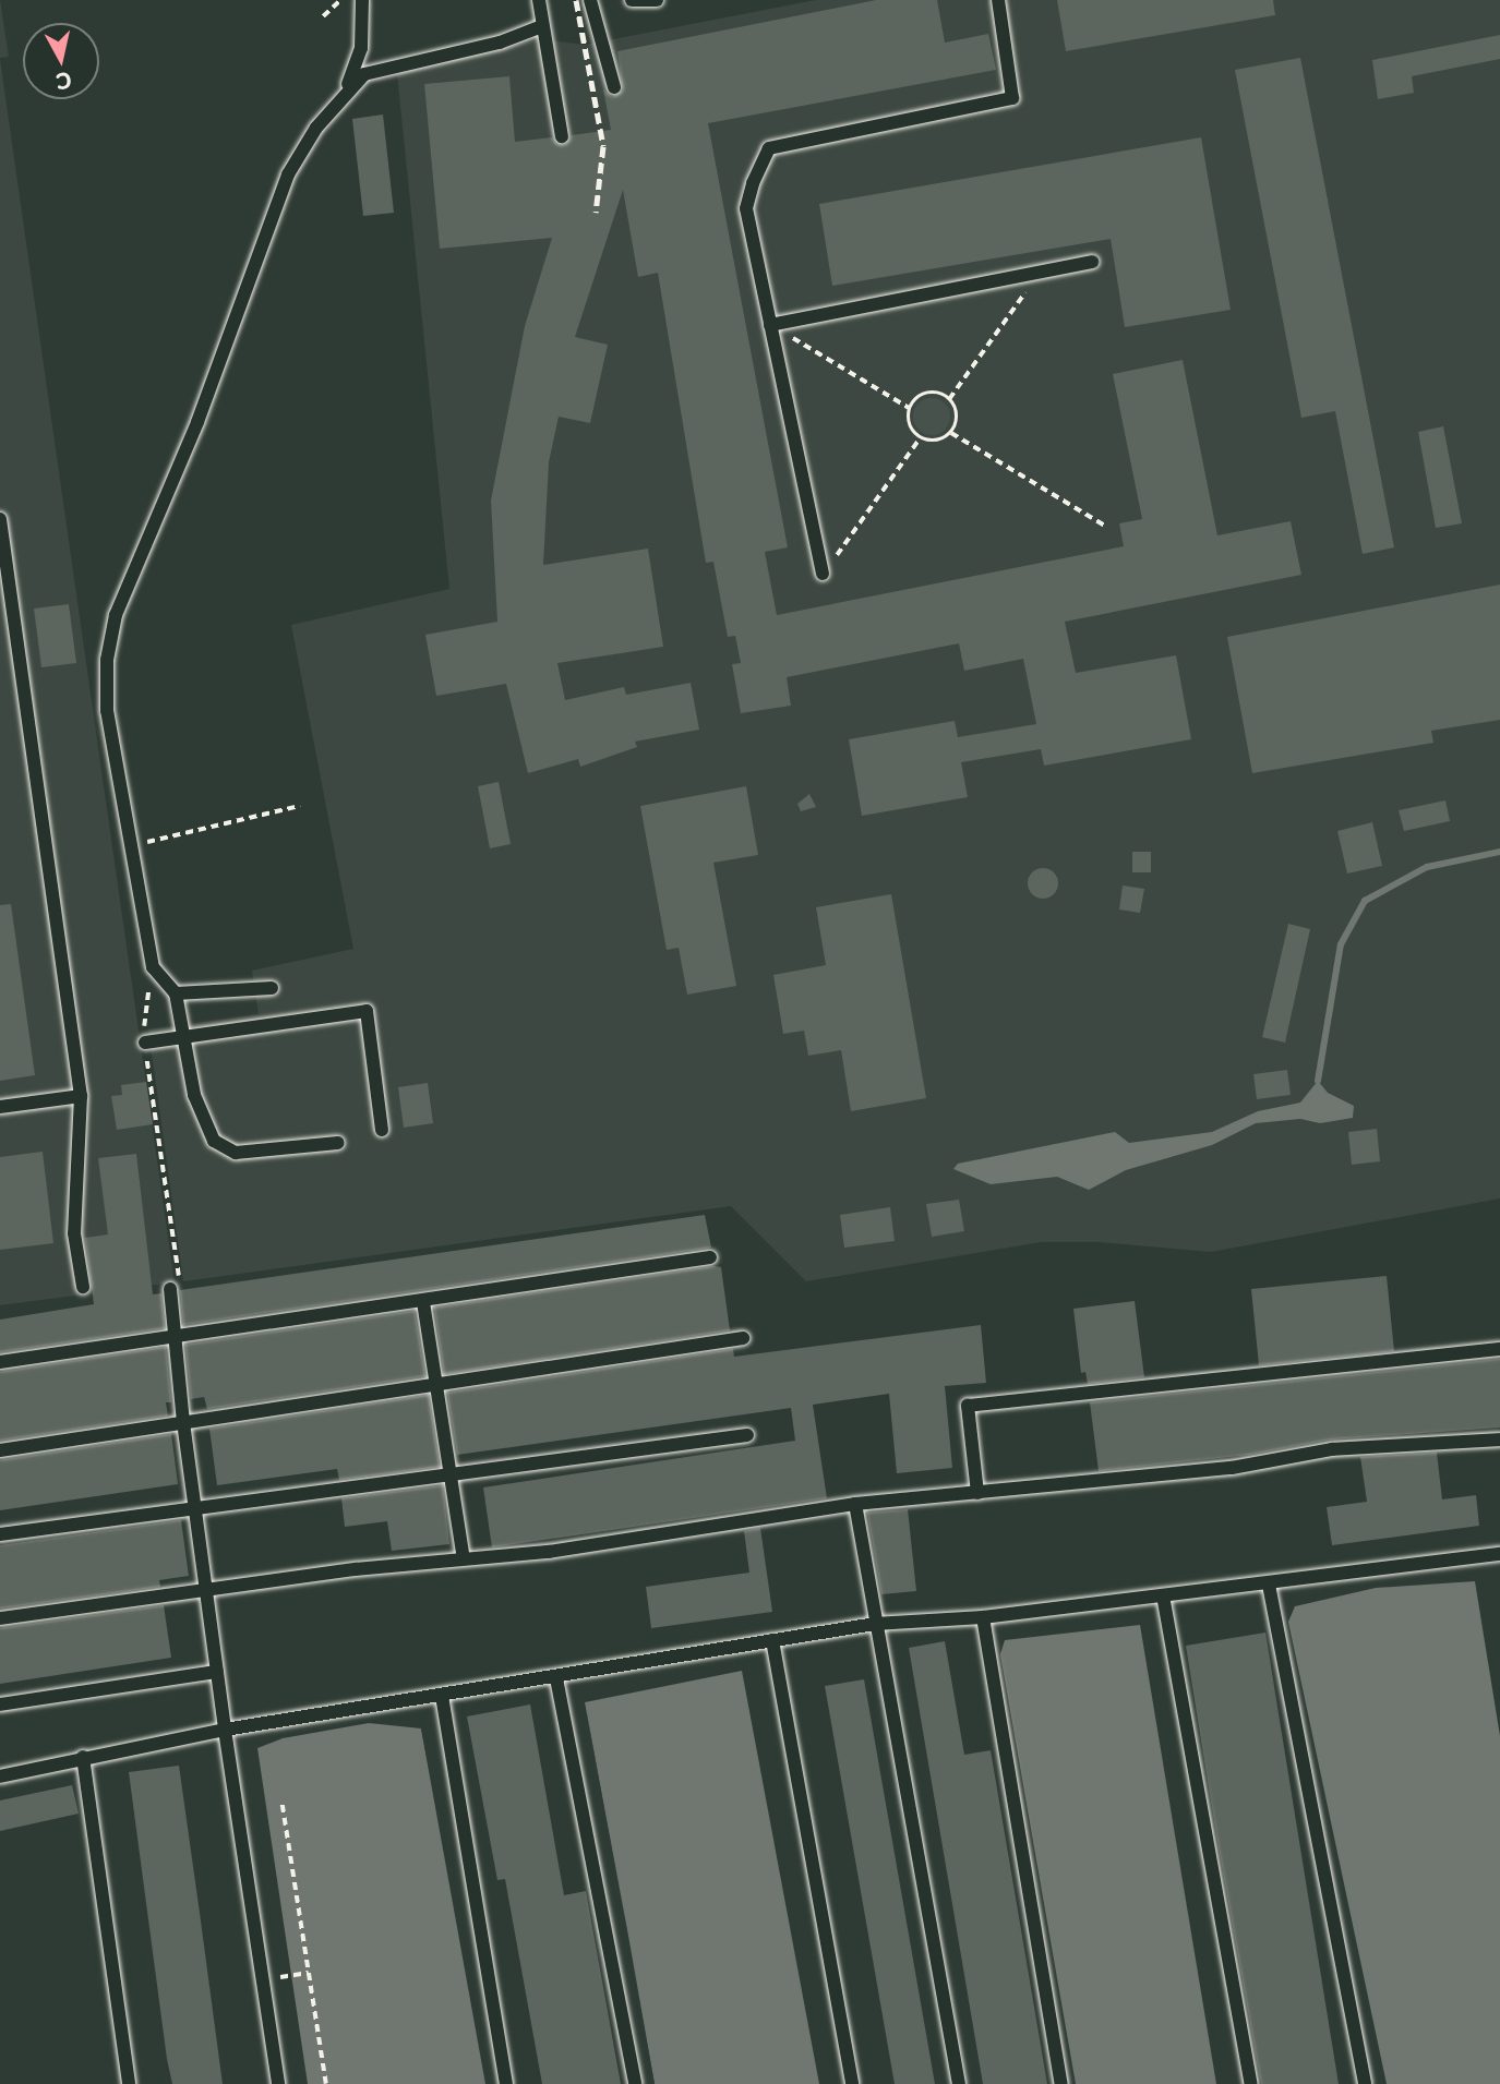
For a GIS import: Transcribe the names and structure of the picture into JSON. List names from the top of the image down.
{
  "north": "bottom"
}
